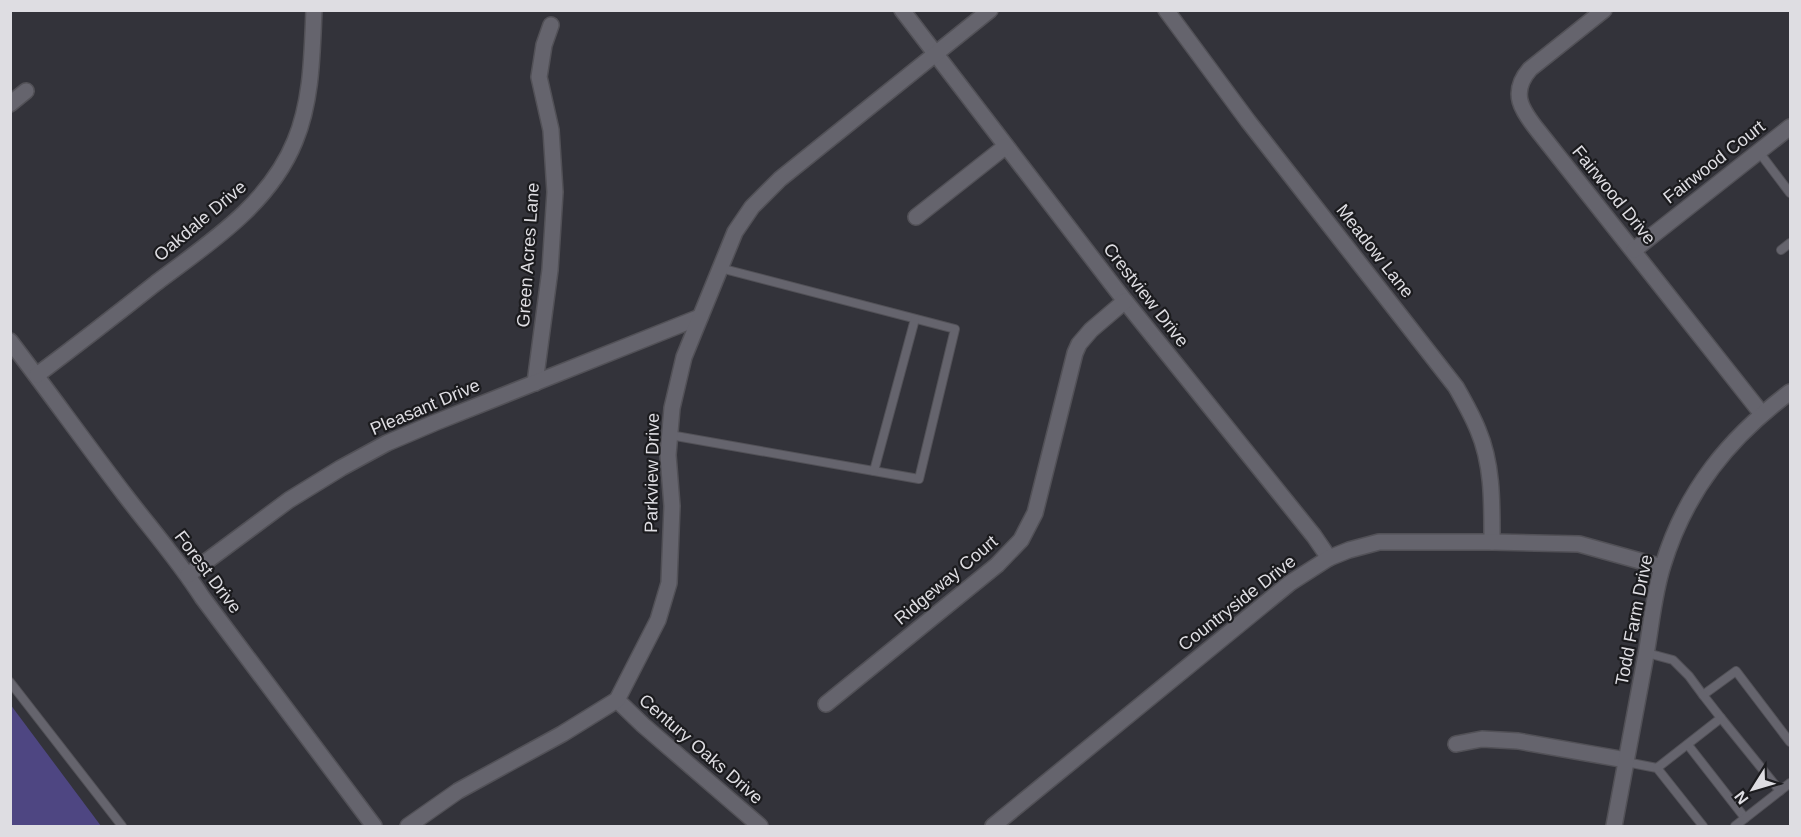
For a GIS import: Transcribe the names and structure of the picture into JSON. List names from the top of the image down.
{
  "streets": {
    "street": [
      "Fairwood Court",
      "Fairwood Drive",
      "Oakdale Drive",
      "Meadow Lane",
      "Green Acres Lane",
      "Crestview Drive",
      "Pleasant Drive",
      "Parkview Drive",
      "Forest Drive",
      "Ridgeway Court",
      "Countryside Drive",
      "Todd Farm Drive",
      "Century Oaks Drive"
    ]
  },
  "crossings": [
    ["Fairwood Court", "Fairwood Drive"],
    ["Fairwood Drive", "Todd Farm Drive"],
    ["Oakdale Drive", "Forest Drive"],
    ["Meadow Lane", "Countryside Drive"],
    ["Green Acres Lane", "Pleasant Drive"],
    ["Crestview Drive", "Parkview Drive"],
    ["Crestview Drive", "Ridgeway Court"],
    ["Crestview Drive", "Countryside Drive"],
    ["Pleasant Drive", "Parkview Drive"],
    ["Pleasant Drive", "Forest Drive"],
    ["Parkview Drive", "Century Oaks Drive"],
    ["Countryside Drive", "Todd Farm Drive"]
  ],
  "north": "bottom left"
}
